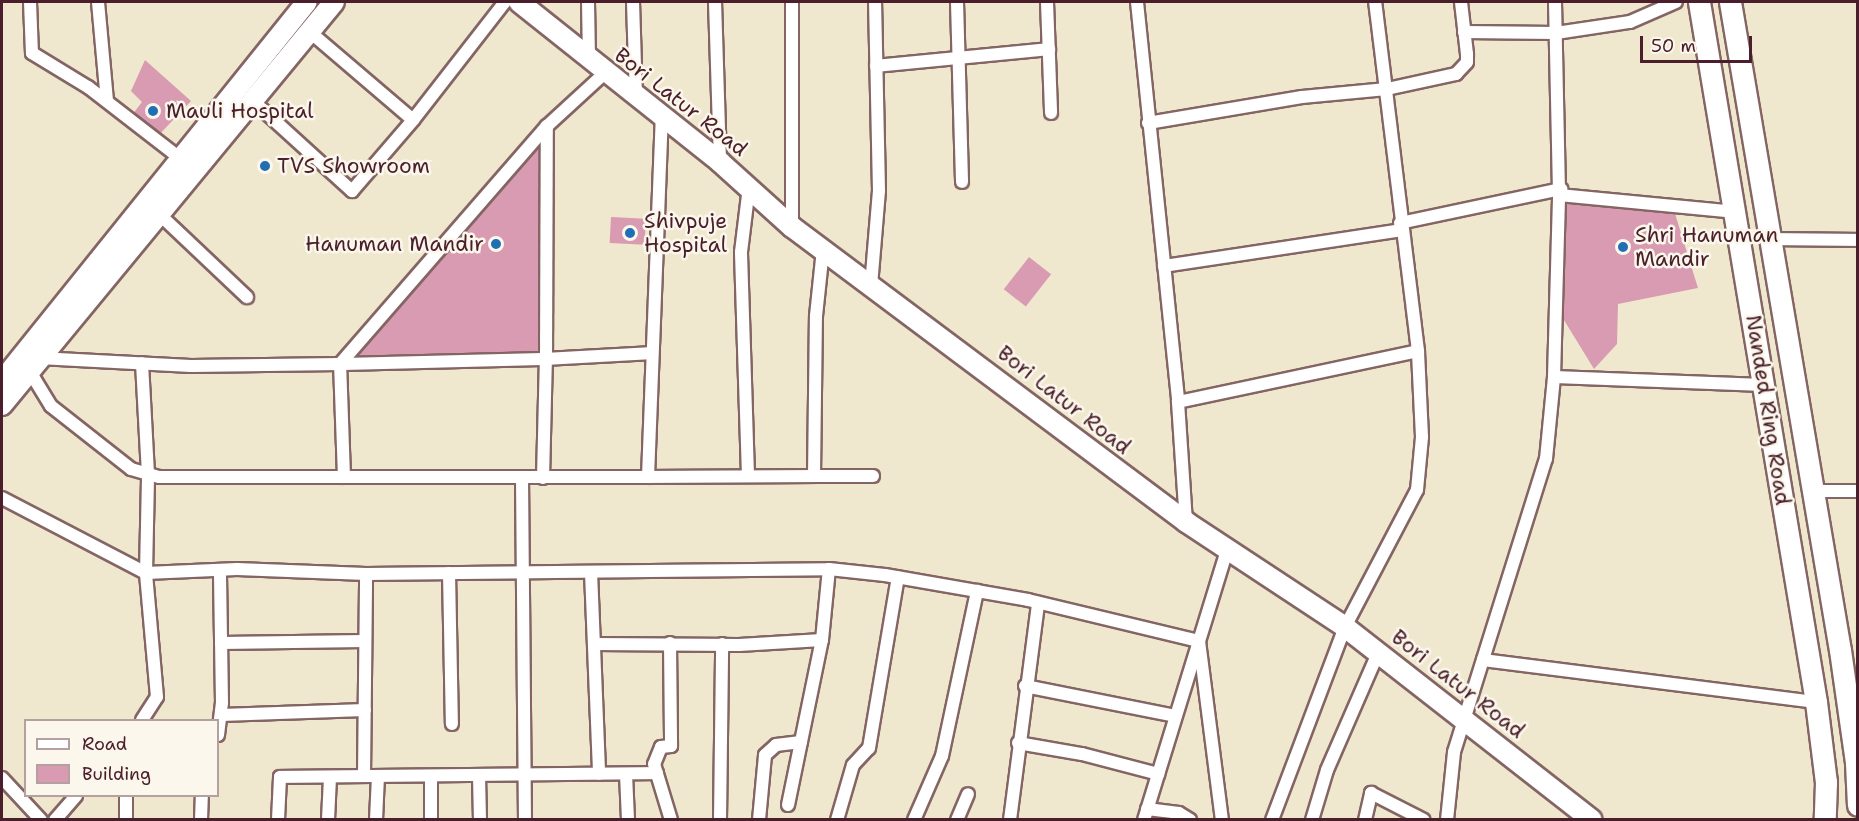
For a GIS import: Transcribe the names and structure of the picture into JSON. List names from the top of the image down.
{
  "streets": {
    "highway": ["Nanded Ring Road"],
    "main road": ["Bori Latur Road"]
  },
  "places": [
    "Mauli Hospital",
    "TVS Showroom",
    "Shivpuje Hospital",
    "Hanuman Mandir",
    "Shri Hanuman Mandir"
  ],
  "legend": ["Road", "Building"],
  "scale_bar": "50 m"
}
